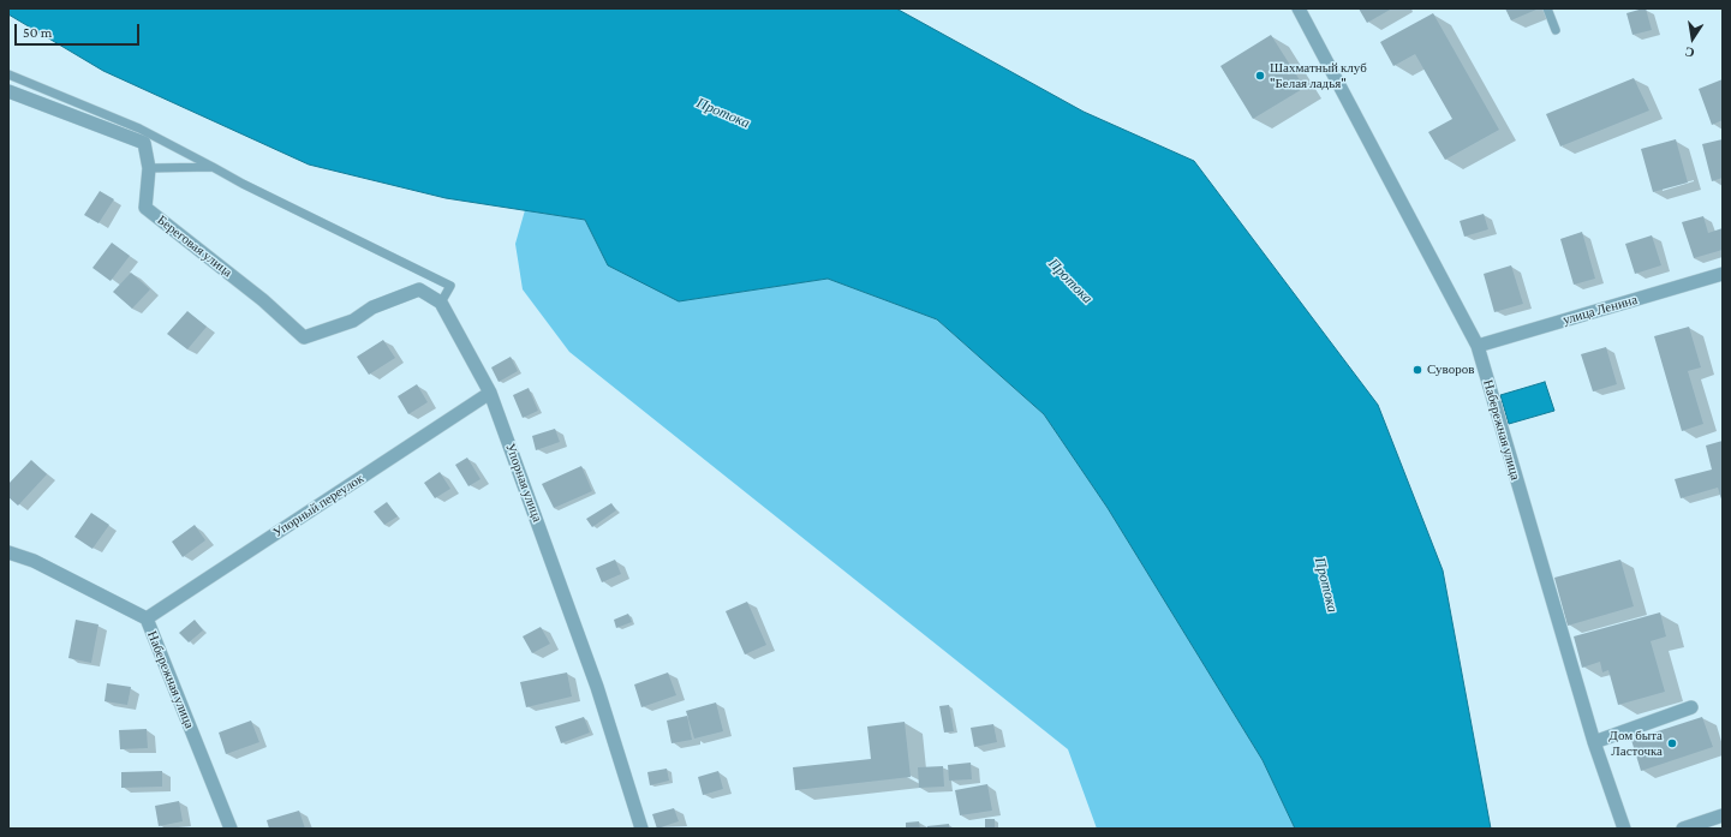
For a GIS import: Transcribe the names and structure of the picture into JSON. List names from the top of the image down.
{
  "streets": {
    "street": [
      "Береговая улица",
      "улица Ленина",
      "Набережная улица",
      "Упорная улица",
      "Упорный переулок"
    ]
  },
  "crossings": [
    ["Береговая улица", "Упорная улица"],
    ["улица Ленина", "Набережная улица"],
    ["Набережная улица", "Упорный переулок"],
    ["Упорная улица", "Упорный переулок"]
  ],
  "water": ["Протока"],
  "places": ["Шахматный клуб \"Белая ладья\"", "Суворов", "Дом быта Ласточка"],
  "scale_bar": "50 m",
  "north": "bottom"
}
